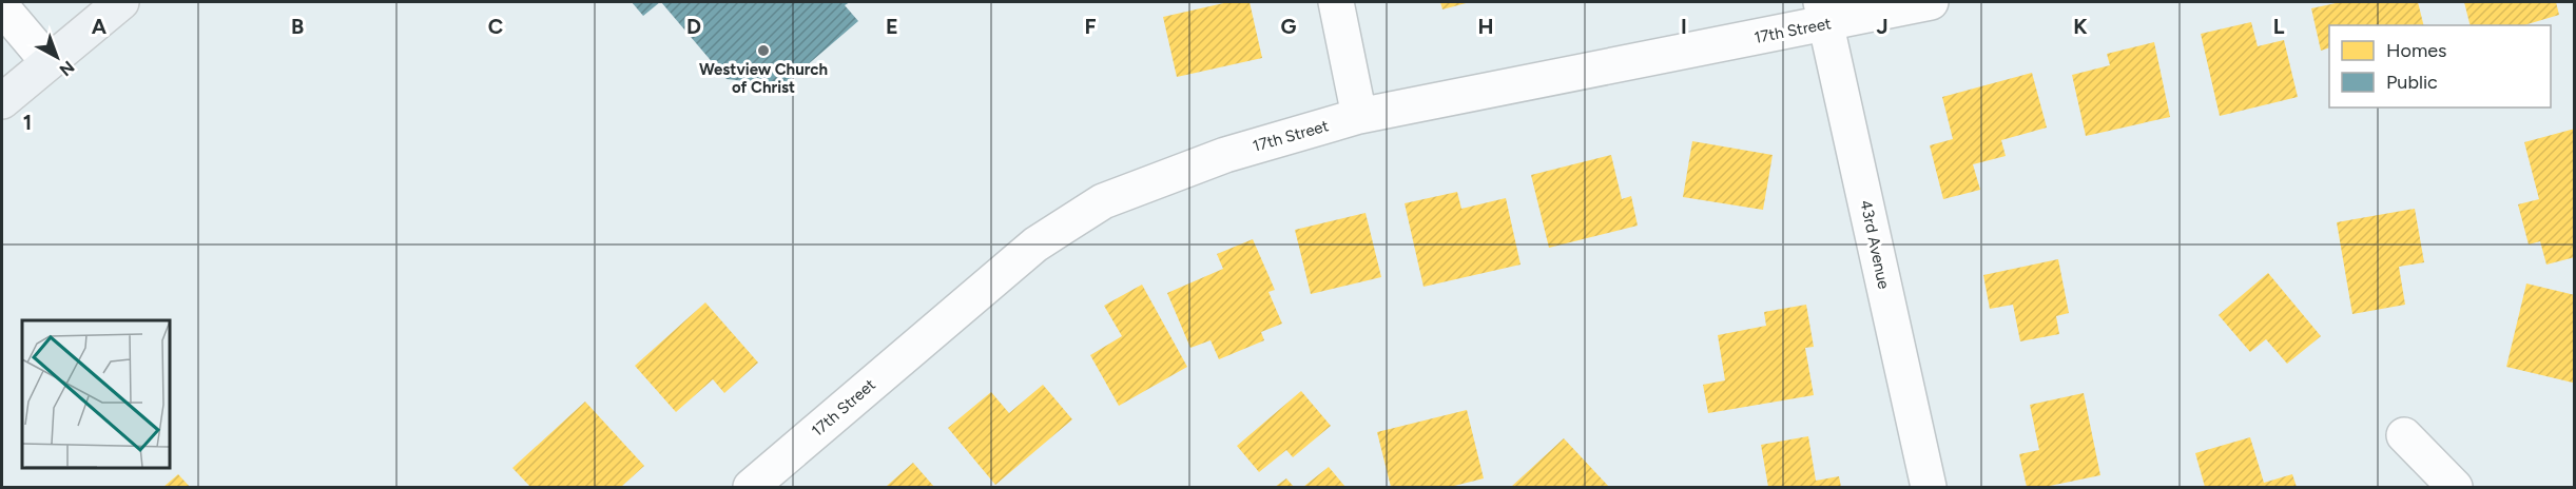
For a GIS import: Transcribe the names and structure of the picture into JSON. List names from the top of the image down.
{
  "streets": {
    "street": ["17th Street", "43rd Avenue"]
  },
  "crossings": [
    ["17th Street", "43rd Avenue"]
  ],
  "places": ["Westview Church of Christ"],
  "legend": ["Homes", "Public"],
  "north": "bottom right",
  "grid": {
    "columns": [
      "A",
      "B",
      "C",
      "D",
      "E",
      "F",
      "G",
      "H",
      "I",
      "J",
      "K",
      "L"
    ],
    "rows": ["1"]
  }
}
